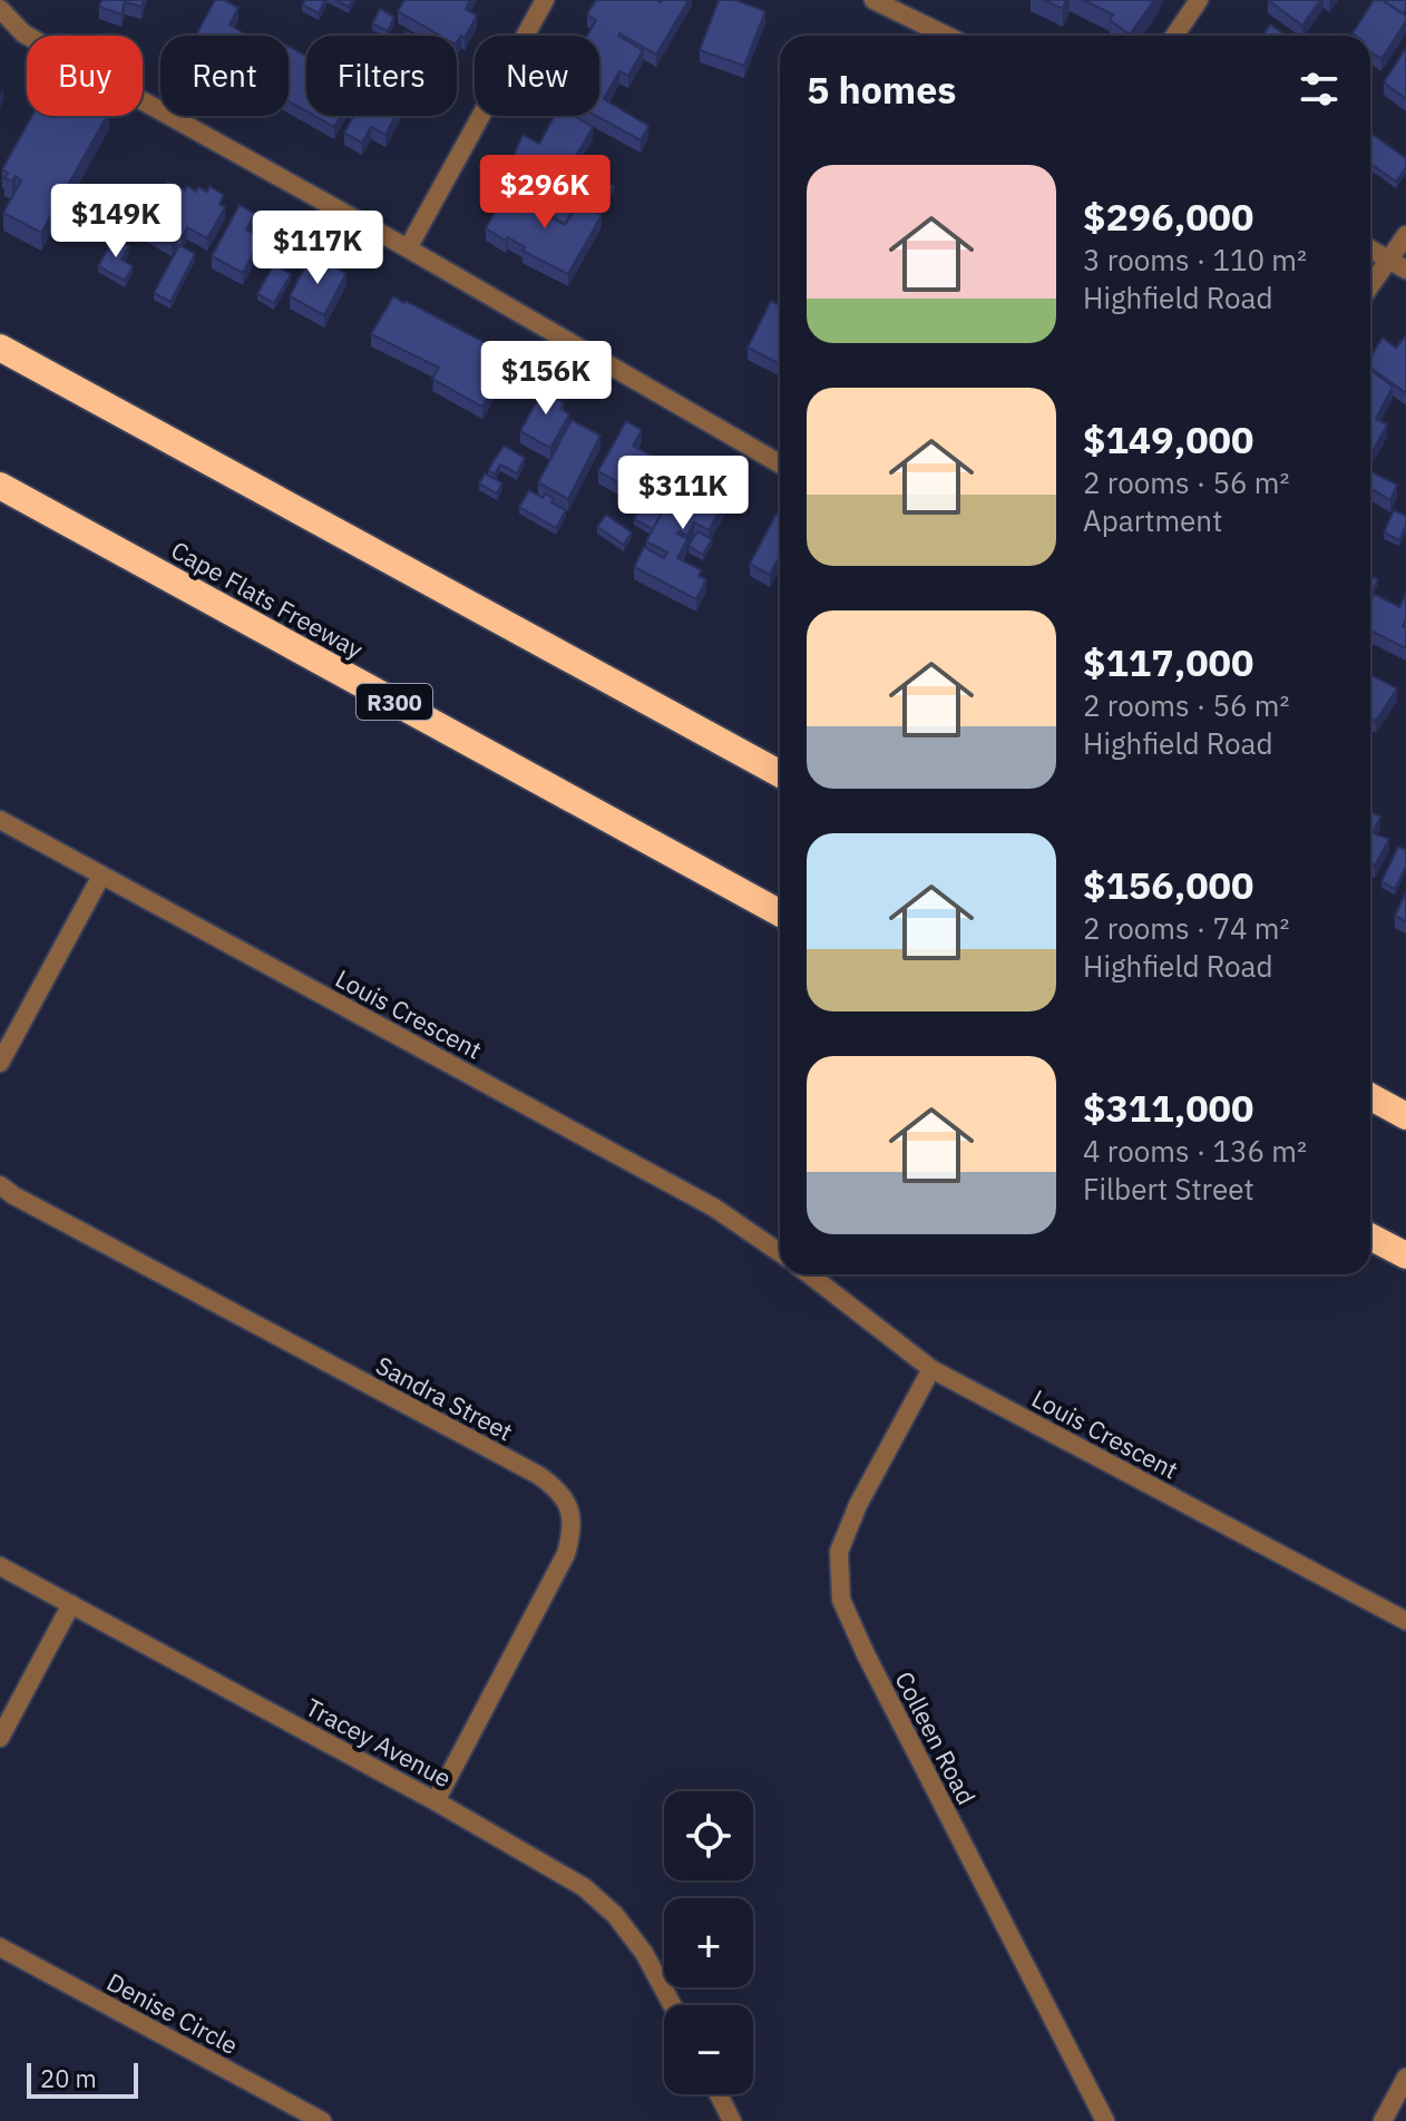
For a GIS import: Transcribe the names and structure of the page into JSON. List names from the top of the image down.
{
  "streets": {
    "highway": ["Cape Flats Freeway", "R300"],
    "street": [
      "Louis Crescent",
      "Sandra Street",
      "Colleen Road",
      "Tracey Avenue",
      "Denise Circle"
    ]
  },
  "crossings": [
    ["Louis Crescent", "Colleen Road"],
    ["Sandra Street", "Tracey Avenue"]
  ],
  "scale_bar": "20 m",
  "page": {
    "chip": [
      "Buy",
      "Rent",
      "Filters",
      "New"
    ],
    "heading": "5 homes",
    "list": [
      {
        "name": "$296,000",
        "note": "3 rooms · 110 m² · Highfield Road"
      },
      {
        "name": "$149,000",
        "note": "2 rooms · 56 m² · Apartment"
      },
      {
        "name": "$117,000",
        "note": "2 rooms · 56 m² · Highfield Road"
      },
      {
        "name": "$156,000",
        "note": "2 rooms · 74 m² · Highfield Road"
      },
      {
        "name": "$311,000",
        "note": "4 rooms · 136 m² · Filbert Street"
      }
    ],
    "price": [
      "$296K",
      "$149K",
      "$117K",
      "$156K",
      "$311K"
    ],
    "map_buttons": ["+", "−"],
    "scale": "20 m"
  }
}
